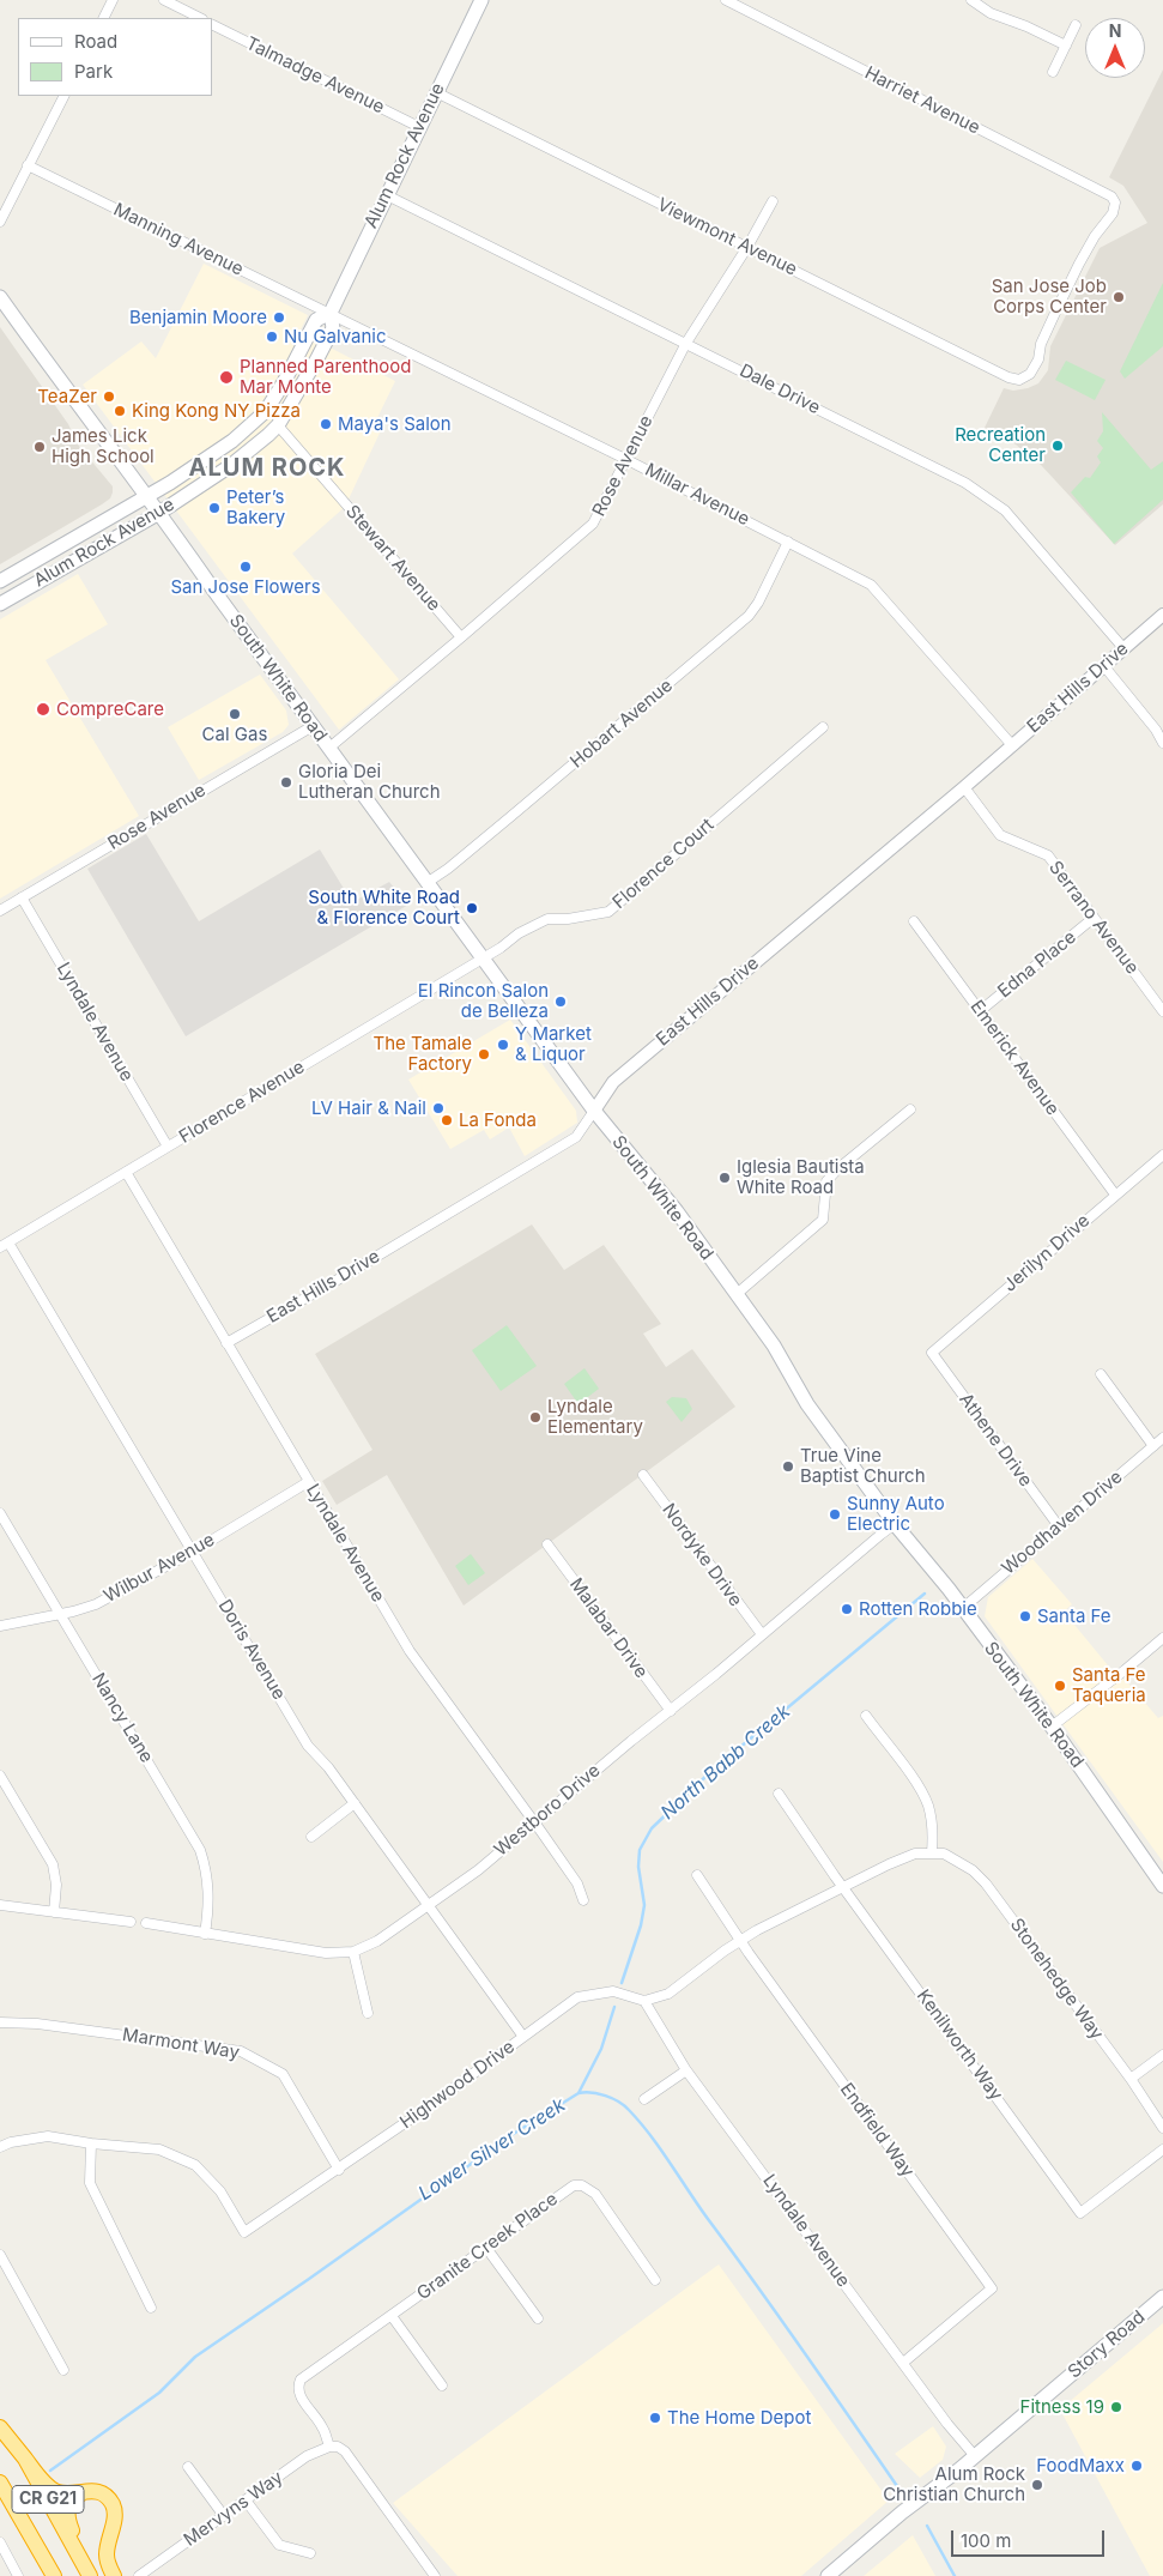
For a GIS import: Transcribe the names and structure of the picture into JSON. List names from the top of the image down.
{
  "streets": {
    "highway": ["CR G21"],
    "main road": ["Alum Rock Avenue", "South White Road", "Story Road"],
    "street": [
      "Talmadge Avenue",
      "Harriet Avenue",
      "Viewmont Avenue",
      "Manning Avenue",
      "Dale Drive",
      "Rose Avenue",
      "Millar Avenue",
      "Stewart Avenue",
      "East Hills Drive",
      "Hobart Avenue",
      "Florence Court",
      "Serrano Avenue",
      "Edna Place",
      "Lyndale Avenue",
      "Emerick Avenue",
      "Florence Avenue",
      "Jerilyn Drive",
      "Athene Drive",
      "Woodhaven Drive",
      "Nordyke Drive",
      "Wilbur Avenue",
      "Malabar Drive",
      "Doris Avenue",
      "Nancy Lane",
      "Westboro Drive",
      "Stonehedge Way",
      "Marmont Way",
      "Kenilworth Way",
      "Highwood Drive",
      "Endfield Way",
      "Granite Creek Place",
      "Mervyns Way"
    ]
  },
  "crossings": [
    ["Talmadge Avenue", "Alum Rock Avenue"],
    ["Harriet Avenue", "Viewmont Avenue"],
    ["Alum Rock Avenue", "Viewmont Avenue"],
    ["Alum Rock Avenue", "Manning Avenue"],
    ["Alum Rock Avenue", "Dale Drive"],
    ["Alum Rock Avenue", "Millar Avenue"],
    ["Alum Rock Avenue", "Stewart Avenue"],
    ["Alum Rock Avenue", "South White Road"],
    ["Viewmont Avenue", "Rose Avenue"],
    ["Manning Avenue", "Millar Avenue"],
    ["Dale Drive", "Rose Avenue"],
    ["Dale Drive", "East Hills Drive"],
    ["Rose Avenue", "Millar Avenue"],
    ["Rose Avenue", "Stewart Avenue"],
    ["Rose Avenue", "South White Road"],
    ["Rose Avenue", "Lyndale Avenue"],
    ["Millar Avenue", "East Hills Drive"],
    ["Millar Avenue", "Hobart Avenue"],
    ["South White Road", "East Hills Drive"],
    ["South White Road", "Hobart Avenue"],
    ["South White Road", "Florence Court"],
    ["South White Road", "Florence Avenue"],
    ["South White Road", "Woodhaven Drive"],
    ["South White Road", "Westboro Drive"],
    ["East Hills Drive", "Serrano Avenue"],
    ["East Hills Drive", "Lyndale Avenue"],
    ["Florence Court", "Florence Avenue"],
    ["Serrano Avenue", "Edna Place"],
    ["Edna Place", "Emerick Avenue"],
    ["Lyndale Avenue", "Florence Avenue"],
    ["Lyndale Avenue", "Wilbur Avenue"],
    ["Lyndale Avenue", "Westboro Drive"],
    ["Lyndale Avenue", "Highwood Drive"],
    ["Lyndale Avenue", "Endfield Way"],
    ["Lyndale Avenue", "Story Road"],
    ["Emerick Avenue", "Jerilyn Drive"],
    ["Florence Avenue", "Doris Avenue"],
    ["Jerilyn Drive", "Athene Drive"],
    ["Athene Drive", "Woodhaven Drive"],
    ["Nordyke Drive", "Westboro Drive"],
    ["Wilbur Avenue", "Doris Avenue"],
    ["Wilbur Avenue", "Nancy Lane"],
    ["Malabar Drive", "Westboro Drive"],
    ["Doris Avenue", "Westboro Drive"],
    ["Doris Avenue", "Highwood Drive"],
    ["Nancy Lane", "Westboro Drive"],
    ["Marmont Way", "Highwood Drive"],
    ["Granite Creek Place", "Mervyns Way"]
  ],
  "districts": ["ALUM ROCK"],
  "water": ["North Babb Creek", "Lower Silver Creek"],
  "places": [
    "San Jose Job Corps Center",
    "Benjamin Moore",
    "Nu Galvanic",
    "Planned Parenthood Mar Monte",
    "TeaZer",
    "King Kong NY Pizza",
    "Maya's Salon",
    "Recreation Center",
    "James Lick High School",
    "Peter’s Bakery",
    "San Jose Flowers",
    "CompreCare",
    "Cal Gas",
    "Gloria Dei Lutheran Church",
    "South White Road & Florence Court",
    "El Rincon Salon de Belleza",
    "Y Market & Liquor",
    "The Tamale Factory",
    "LV Hair & Nail",
    "La Fonda",
    "Iglesia Bautista White Road",
    "Lyndale Elementary",
    "True Vine Baptist Church",
    "Sunny Auto Electric",
    "Rotten Robbie",
    "Santa Fe",
    "Santa Fe Taqueria",
    "Fitness 19",
    "The Home Depot",
    "FoodMaxx",
    "Alum Rock Christian Church"
  ],
  "legend": ["Road", "Park"],
  "scale_bar": "100 m",
  "north": "top"
}
